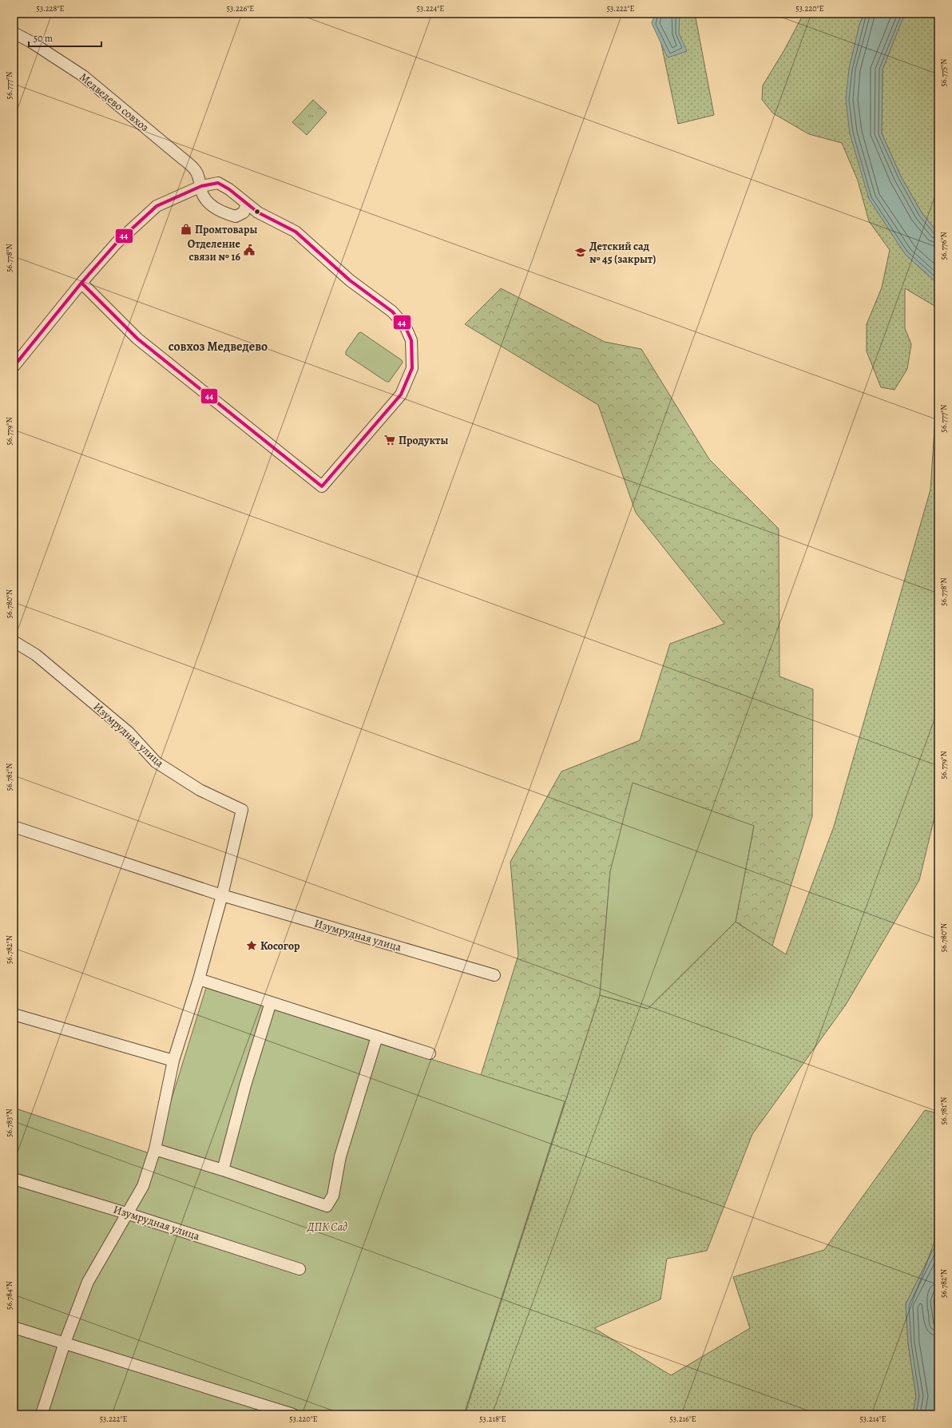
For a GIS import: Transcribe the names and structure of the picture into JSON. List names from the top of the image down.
{
  "streets": {
    "street": ["Медведево совхоз", "Изумрудная улица"]
  },
  "districts": ["совхоз Медведево"],
  "parks": ["ДПК Сад"],
  "places": {
    "shop": ["Промтовары"],
    "public building": ["Отделение связи № 16"],
    "school or university": ["Детский сад № 45 (закрыт)"],
    "supermarket": ["Продукты"],
    "place": ["Косогор"]
  },
  "lines": ["transit line 44"],
  "scale_bar": "50 m",
  "coordinates": [
    "53.228°E",
    "53.226°E",
    "53.224°E",
    "53.222°E",
    "53.220°E",
    "56.775°N",
    "56.777°N",
    "56.776°N",
    "56.778°N",
    "56.779°N",
    "56.780°N",
    "56.781°N",
    "56.782°N",
    "56.783°N",
    "56.784°N",
    "53.218°E",
    "53.216°E",
    "53.214°E"
  ]
}
